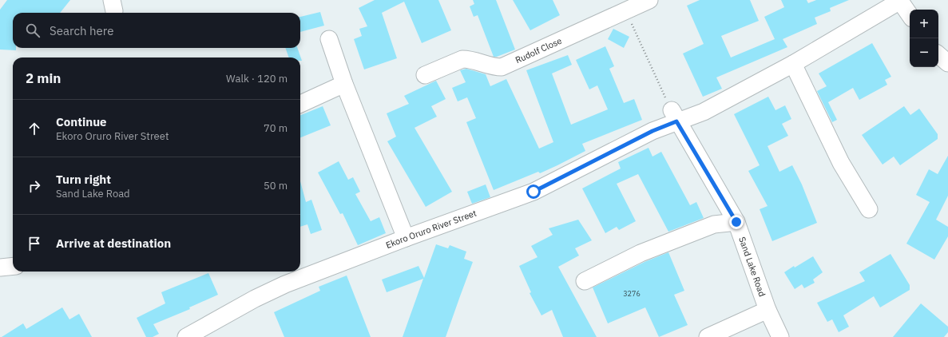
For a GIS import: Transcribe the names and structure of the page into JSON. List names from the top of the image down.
{
  "streets": {
    "street": ["Rudolf Close", "Ekoro Oruro River Street", "Sand Lake Road"]
  },
  "crossings": [
    ["Ekoro Oruro River Street", "Sand Lake Road"]
  ],
  "house_numbers": ["3276"],
  "page": {
    "map_buttons": ["+", "−"],
    "search": "Search here",
    "heading": ["2 min", "Walk · 120 m"],
    "list": [
      ["Continue", "Ekoro Oruro River Street", "70 m"],
      ["Turn right", "Sand Lake Road", "50 m"],
      "Arrive at destination"
    ]
  }
}
